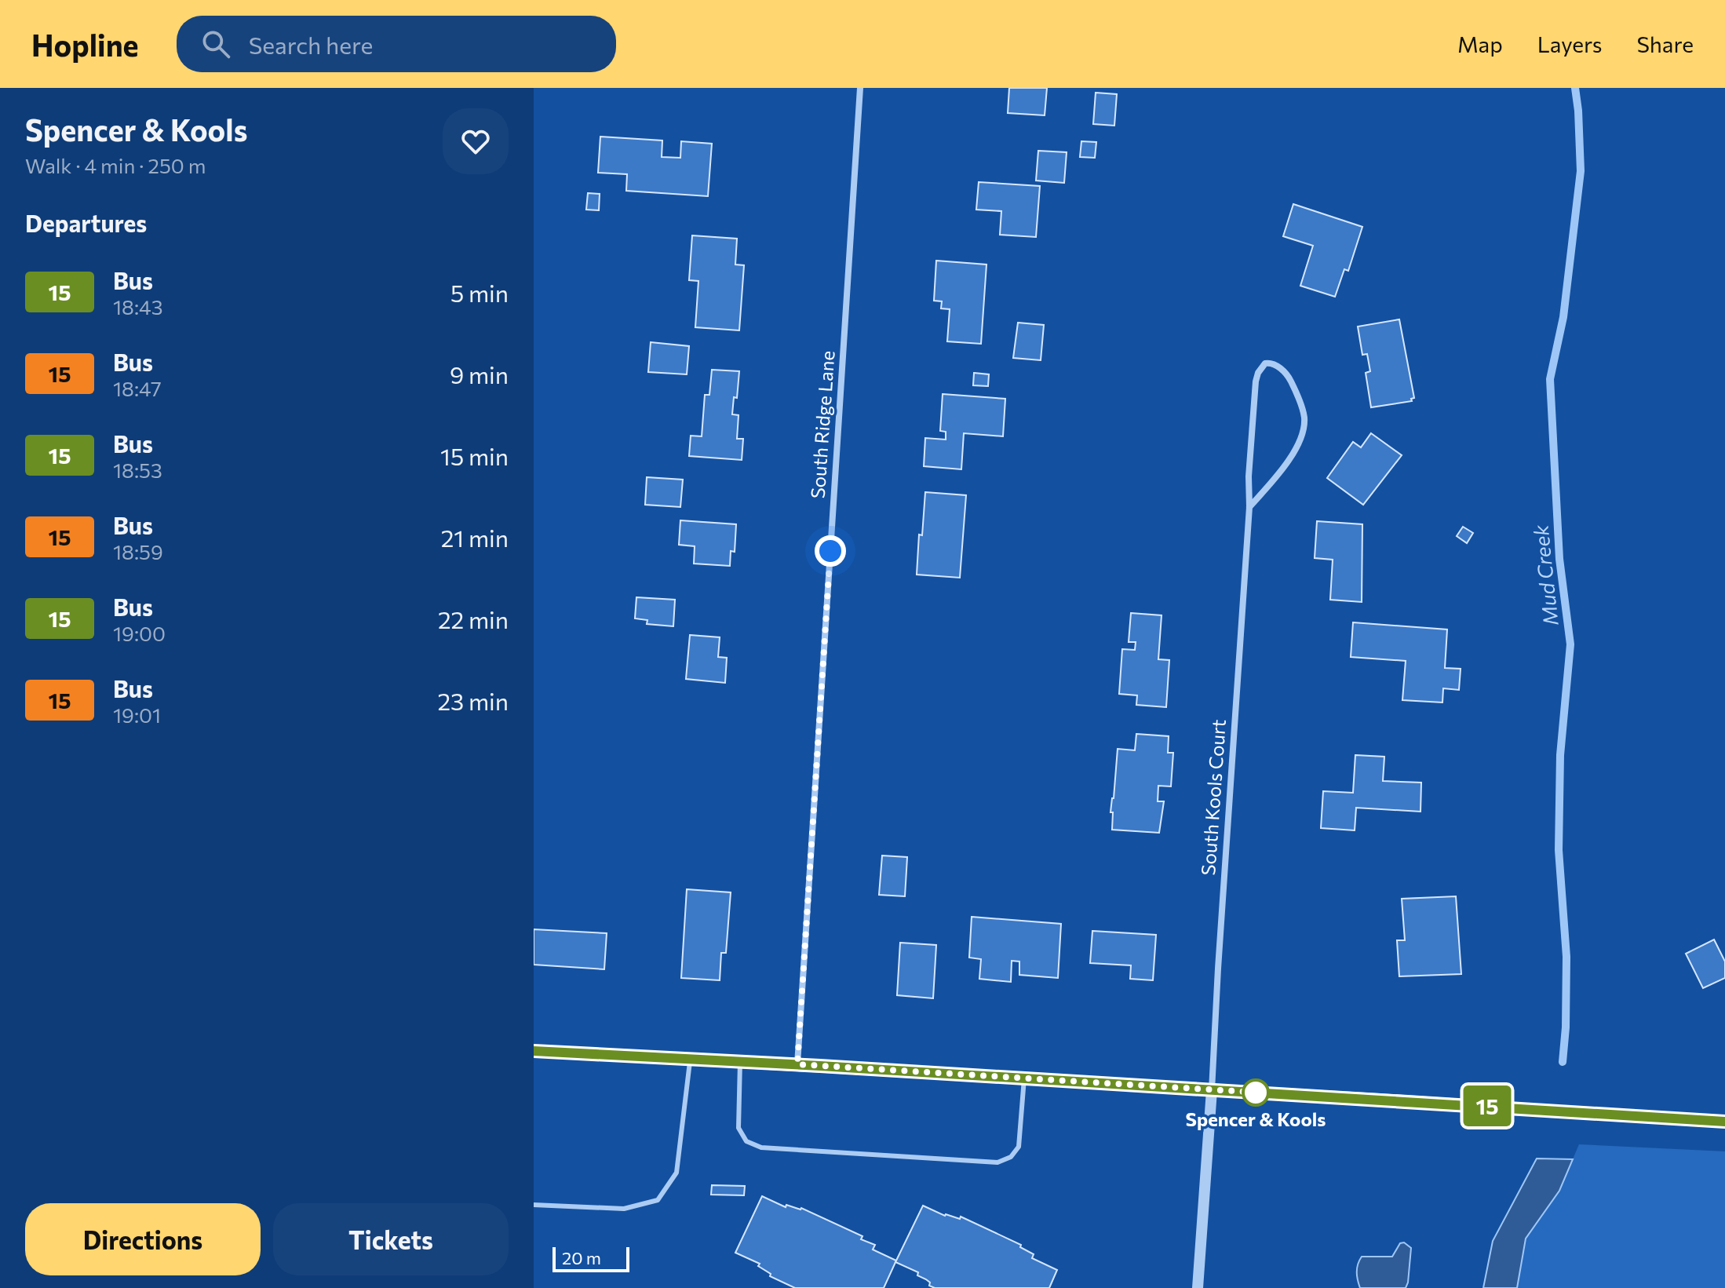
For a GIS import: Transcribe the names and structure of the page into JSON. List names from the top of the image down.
{
  "streets": {
    "street": ["South Ridge Lane", "South Kools Court"]
  },
  "water": ["Mud Creek"],
  "places": ["Spencer & Kools"],
  "lines": ["bus line 15"],
  "scale_bar": "20 m",
  "page": {
    "header": "Hopline",
    "search": "Search here",
    "nav": ["Map", "Layers", "Share"],
    "heading": [
      ["Spencer & Kools", "Walk · 4 min · 250 m"],
      "Departures"
    ],
    "on_map": "15",
    "list": [
      {
        "mark": "15",
        "name": "Bus",
        "note": "18:43",
        "value": "5 min"
      },
      {
        "mark": "15",
        "name": "Bus",
        "note": "18:47",
        "value": "9 min"
      },
      {
        "mark": "15",
        "name": "Bus",
        "note": "18:53",
        "value": "15 min"
      },
      {
        "mark": "15",
        "name": "Bus",
        "note": "18:59",
        "value": "21 min"
      },
      {
        "mark": "15",
        "name": "Bus",
        "note": "19:00",
        "value": "22 min"
      },
      {
        "mark": "15",
        "name": "Bus",
        "note": "19:01",
        "value": "23 min"
      }
    ],
    "buttons": ["Directions", "Tickets"],
    "scale": "20 m"
  }
}
